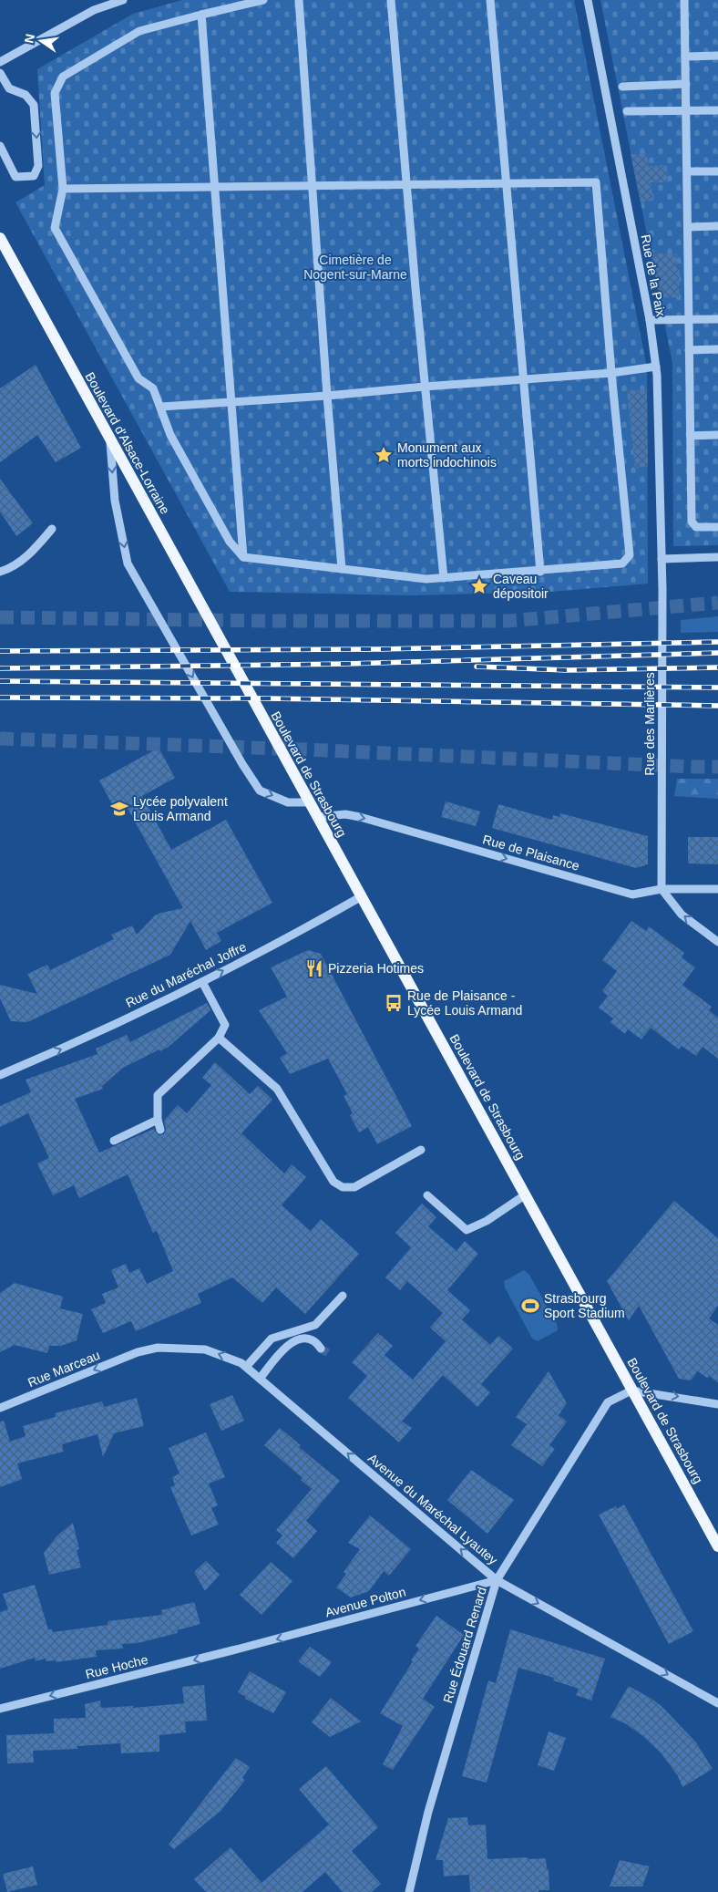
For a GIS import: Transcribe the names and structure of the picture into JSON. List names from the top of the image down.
{
  "streets": {
    "main road": ["Boulevard d'Alsace-Lorraine", "Boulevard de Strasbourg"],
    "street": [
      "Rue de la Paix",
      "Rue des Marlières",
      "Rue de Plaisance",
      "Rue du Maréchal Joffre",
      "Rue Marceau",
      "Avenue du Maréchal Lyautey",
      "Avenue Polton",
      "Rue Édouard Renard",
      "Rue Hoche"
    ]
  },
  "crossings": [
    ["Rue de la Paix", "Rue des Marlières"],
    ["Boulevard d'Alsace-Lorraine", "Boulevard de Strasbourg"],
    ["Rue des Marlières", "Rue de Plaisance"],
    ["Boulevard de Strasbourg", "Rue de Plaisance"],
    ["Boulevard de Strasbourg", "Rue du Maréchal Joffre"],
    ["Boulevard de Strasbourg", "Rue Édouard Renard"],
    ["Rue Marceau", "Avenue du Maréchal Lyautey"],
    ["Avenue du Maréchal Lyautey", "Avenue Polton"],
    ["Avenue du Maréchal Lyautey", "Rue Édouard Renard"],
    ["Avenue Polton", "Rue Édouard Renard"],
    ["Avenue Polton", "Rue Hoche"]
  ],
  "one_way": [
    "Rue de Plaisance",
    "Rue du Maréchal Joffre",
    "Rue Marceau",
    "Avenue Polton",
    "Rue Hoche"
  ],
  "parks": ["Cimetière de Nogent-sur-Marne"],
  "places": {
    "place": ["Monument aux morts indochinois", "Caveau dépositoir"],
    "school or university": ["Lycée polyvalent Louis Armand"],
    "restaurant": ["Pizzeria Hotimes"],
    "bus stop": ["Rue de Plaisance - Lycée Louis Armand"],
    "sports": ["Strasbourg Sport Stadium"]
  },
  "north": "left"
}
